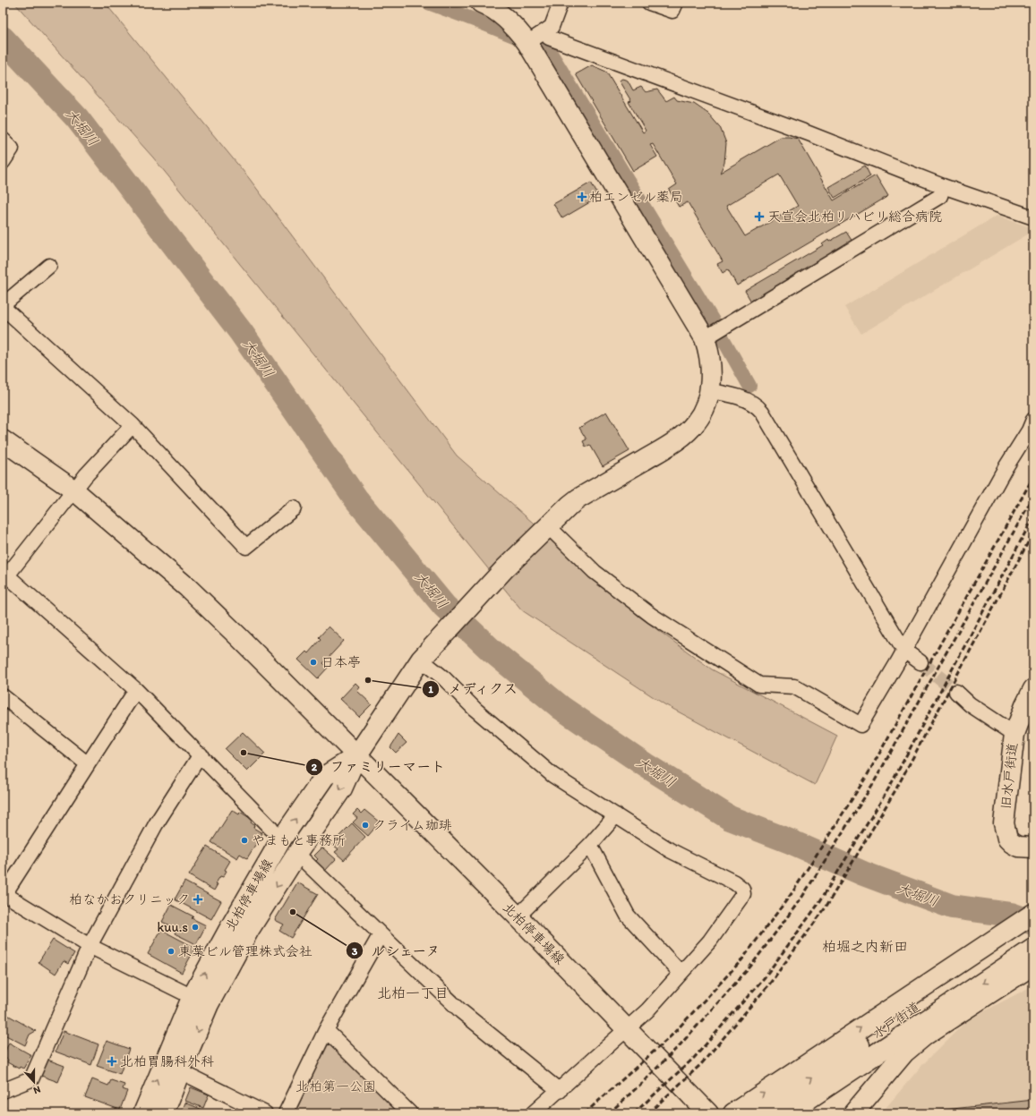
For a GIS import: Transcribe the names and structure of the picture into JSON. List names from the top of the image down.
{
  "streets": {
    "main road": ["旧水戸街道", "北柏停車場線", "水戸街道"]
  },
  "districts": ["柏堀之内新田", "北柏一丁目"],
  "water": ["大堀川"],
  "parks": ["北柏第一公園"],
  "places": {
    "health": [
      "柏エンゼル薬局",
      "天宣会北柏リハビリ総合病院",
      "柏なかおクリニック",
      "北柏胃腸科外科"
    ],
    "other": [
      "日本亭",
      "メディクス",
      "ファミリーマート",
      "クライム珈琲",
      "やまもと事務所",
      "ルシェーヌ",
      "kuu.s",
      "東葉ビル管理株式会社"
    ]
  },
  "north": "bottom"
}
